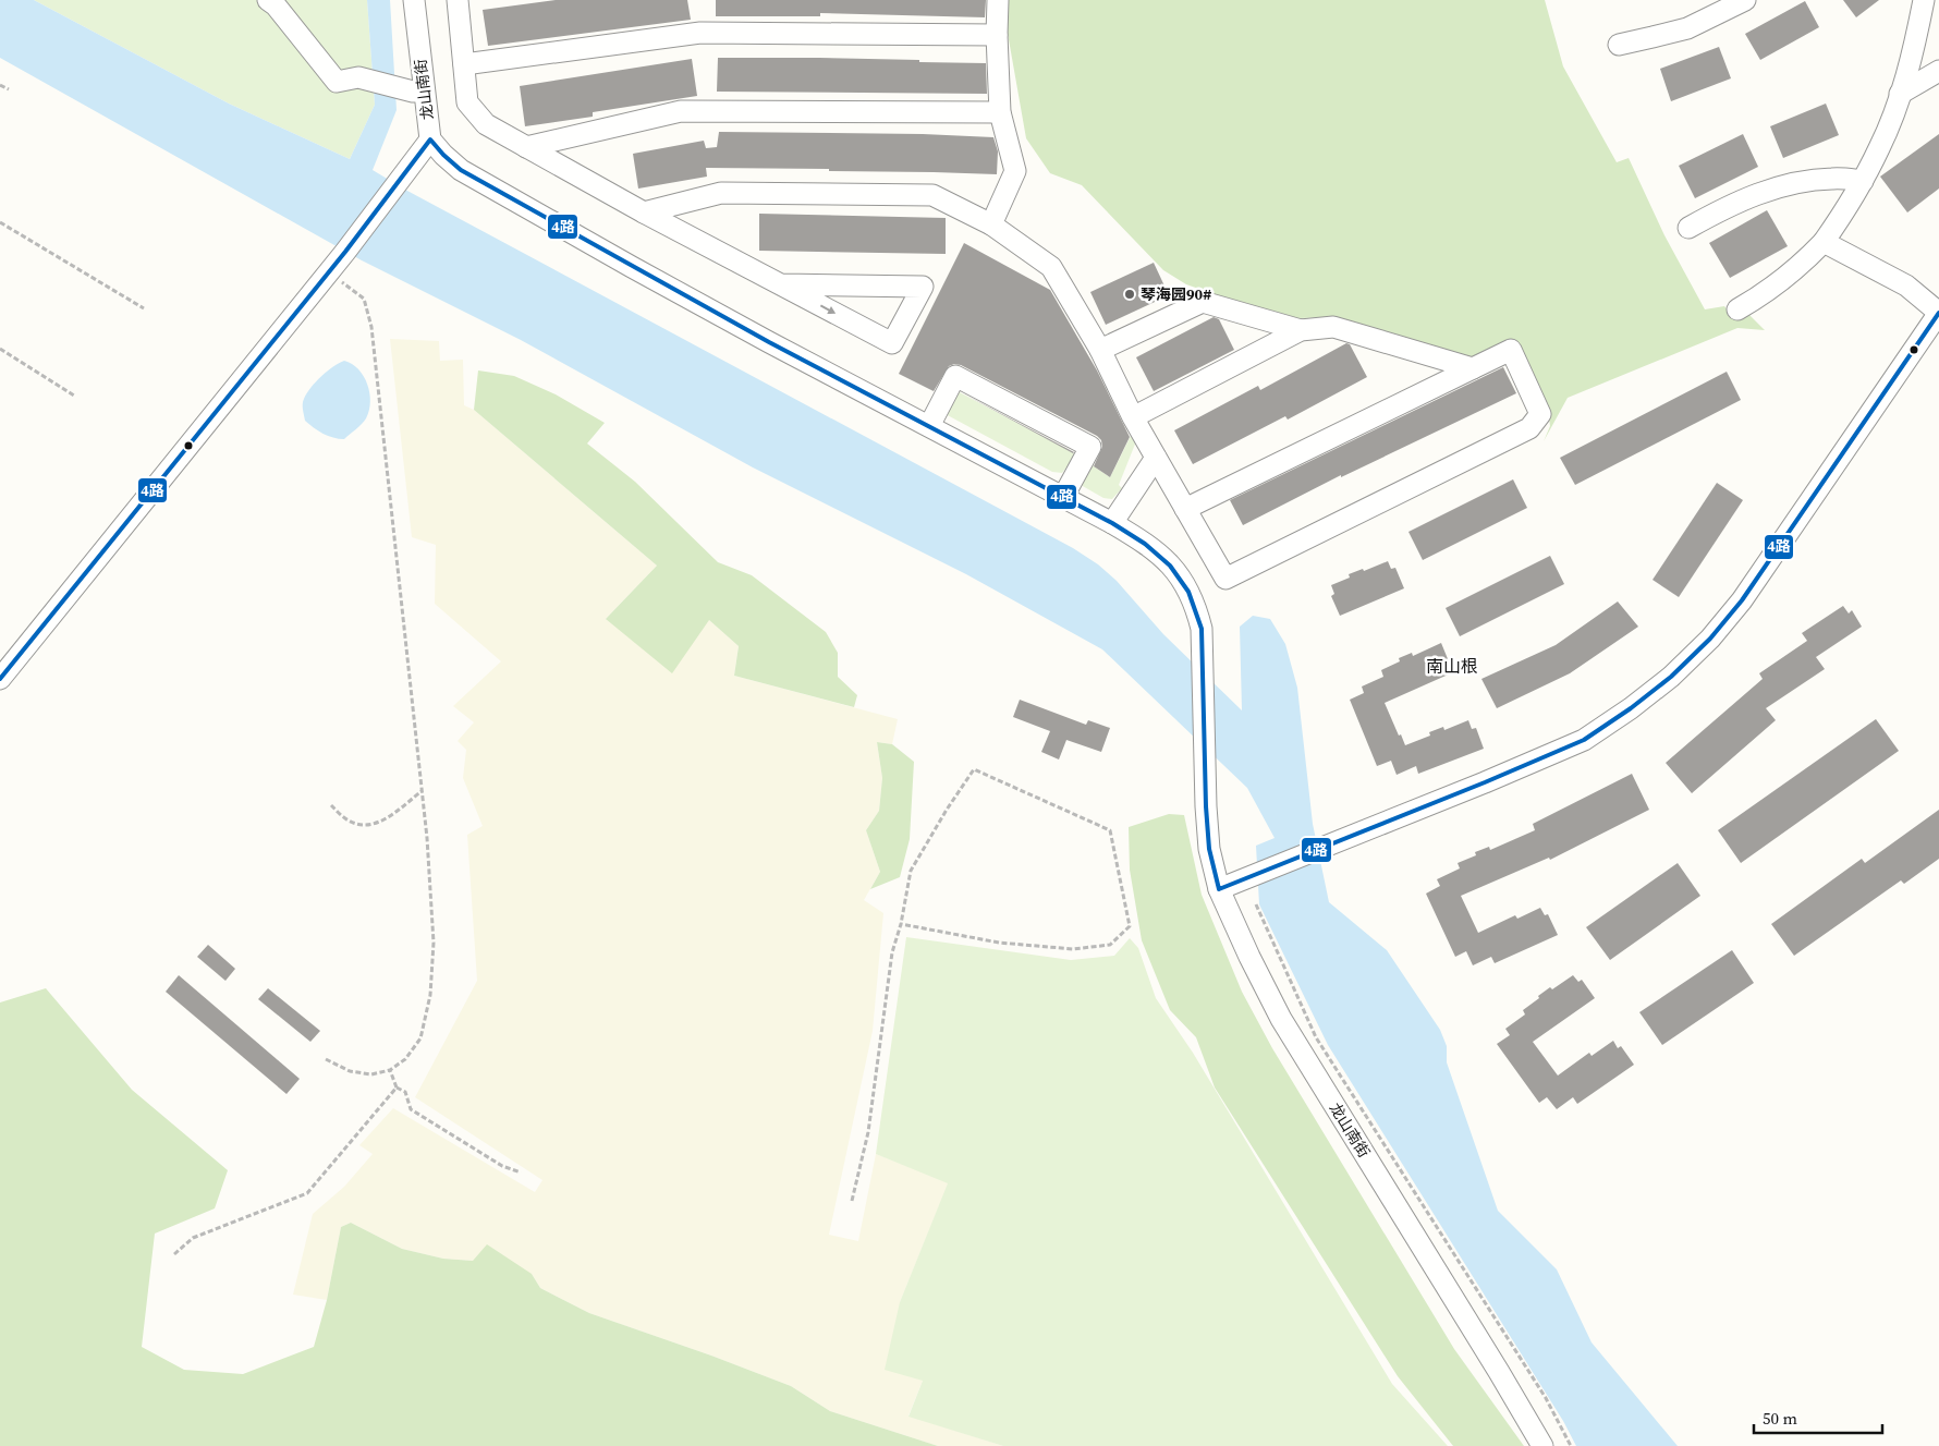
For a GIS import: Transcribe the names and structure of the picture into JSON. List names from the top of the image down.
{
  "streets": {
    "street": ["龙山南街"]
  },
  "districts": ["南山根"],
  "places": ["琴海园90#"],
  "lines": ["transit line 4路"],
  "scale_bar": "50 m"
}
